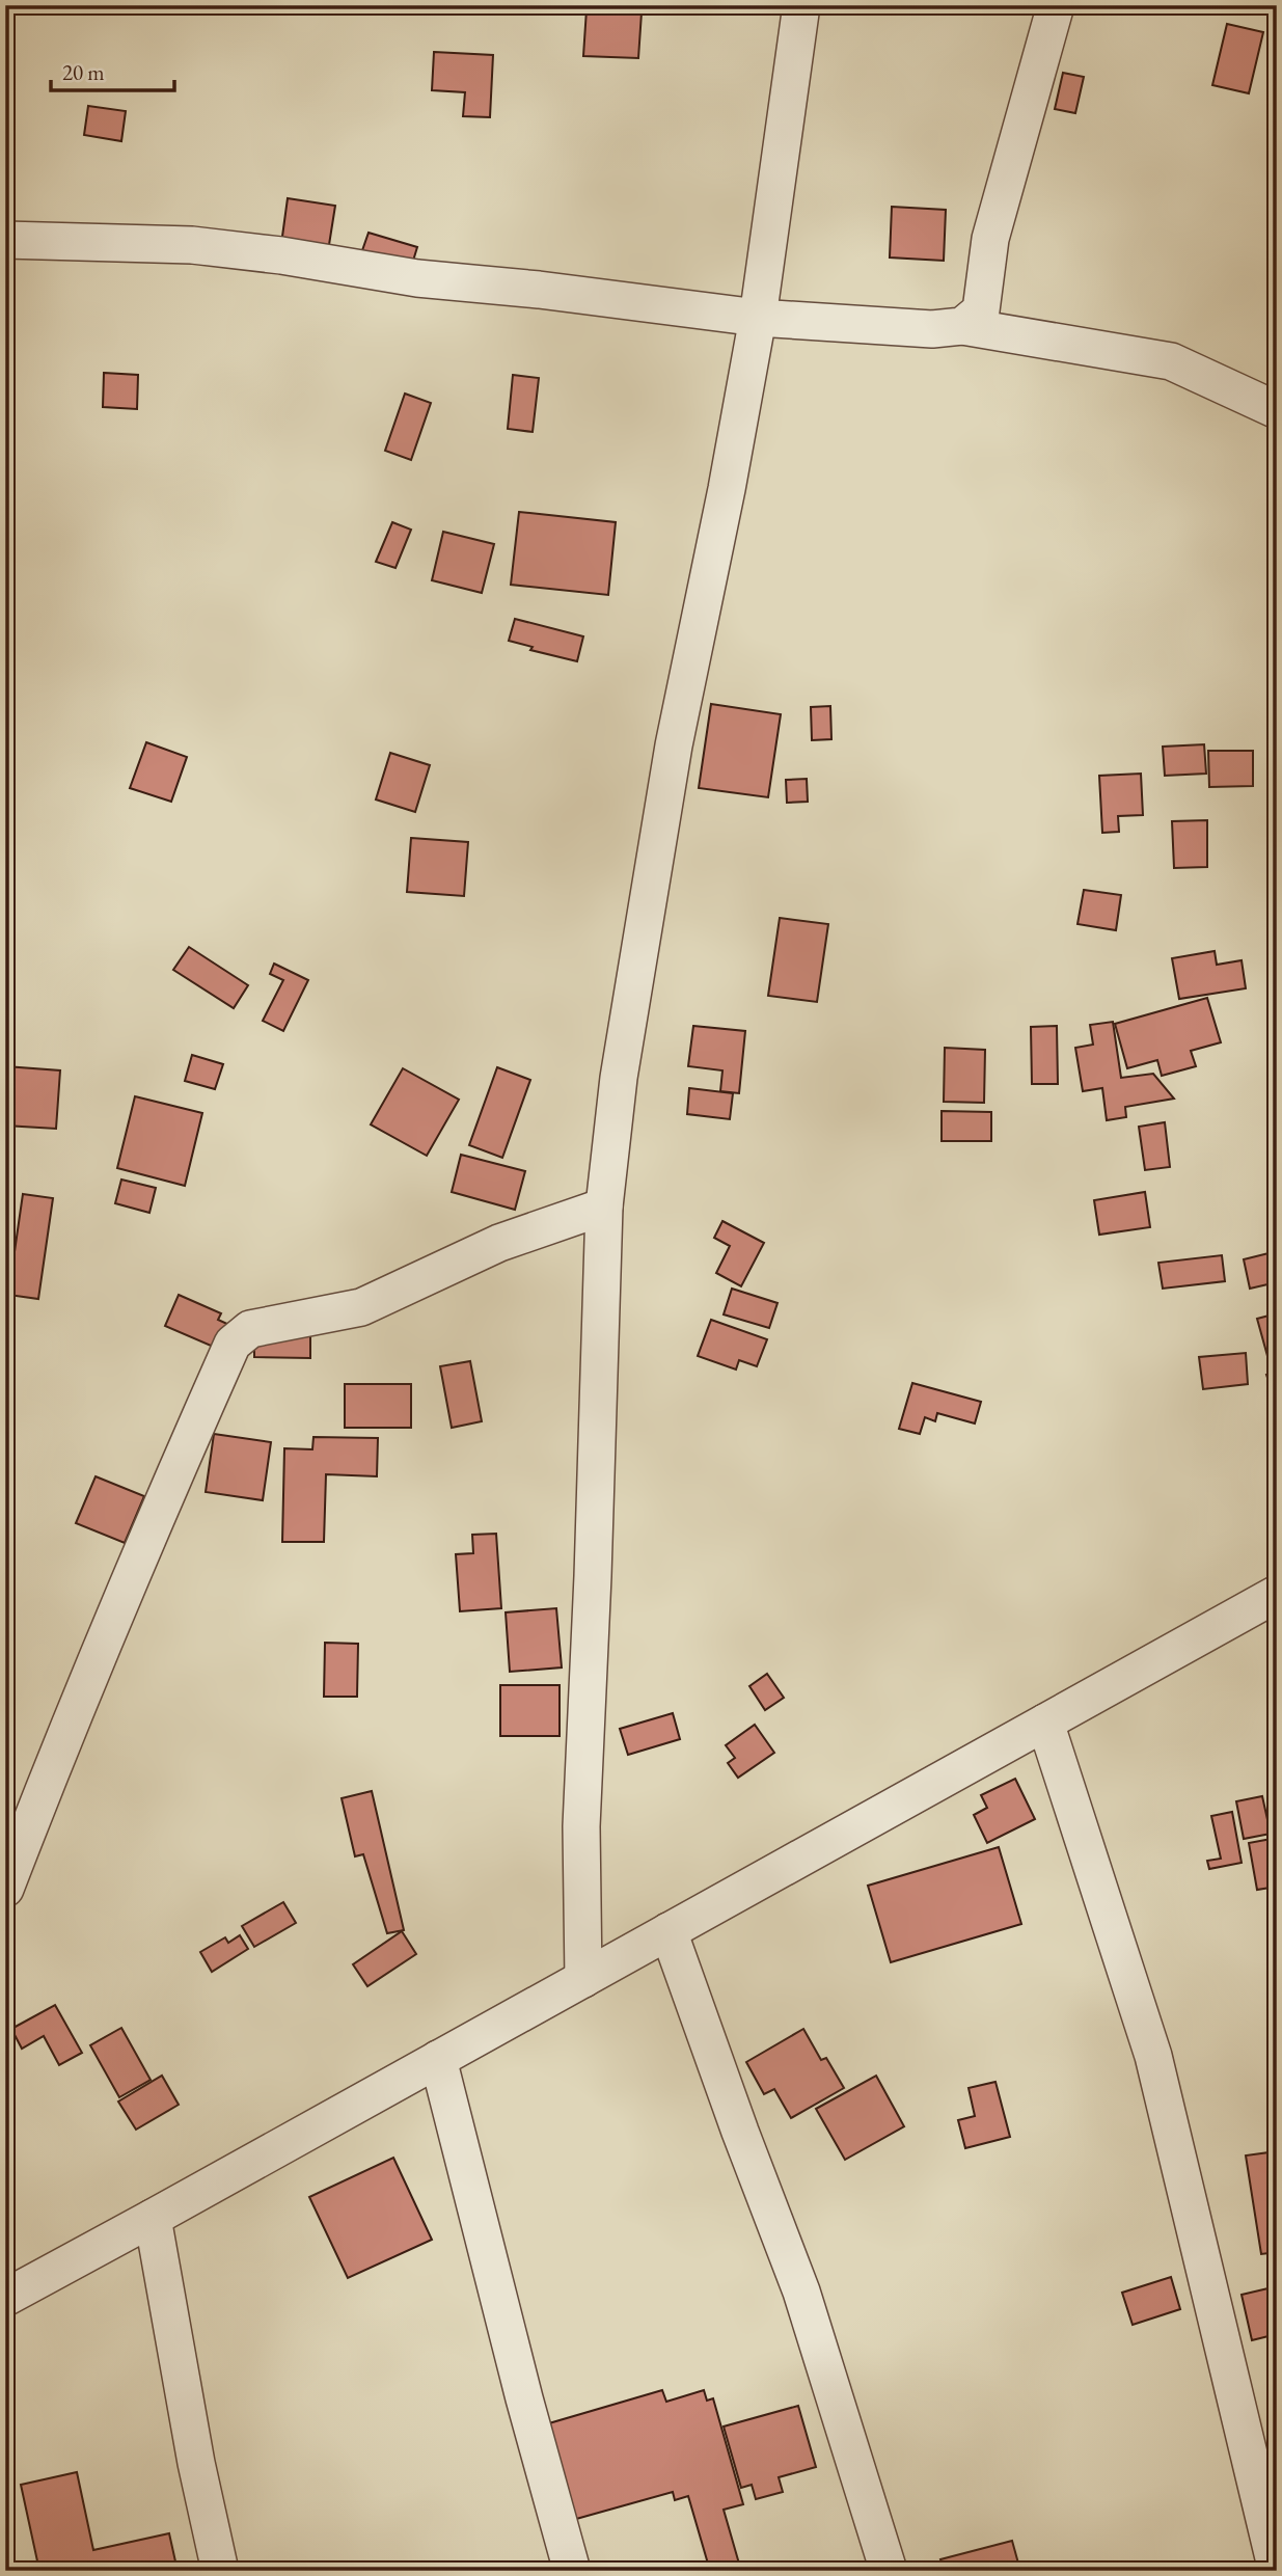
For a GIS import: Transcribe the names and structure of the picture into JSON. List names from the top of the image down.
{
  "scale_bar": "20 m"
}
